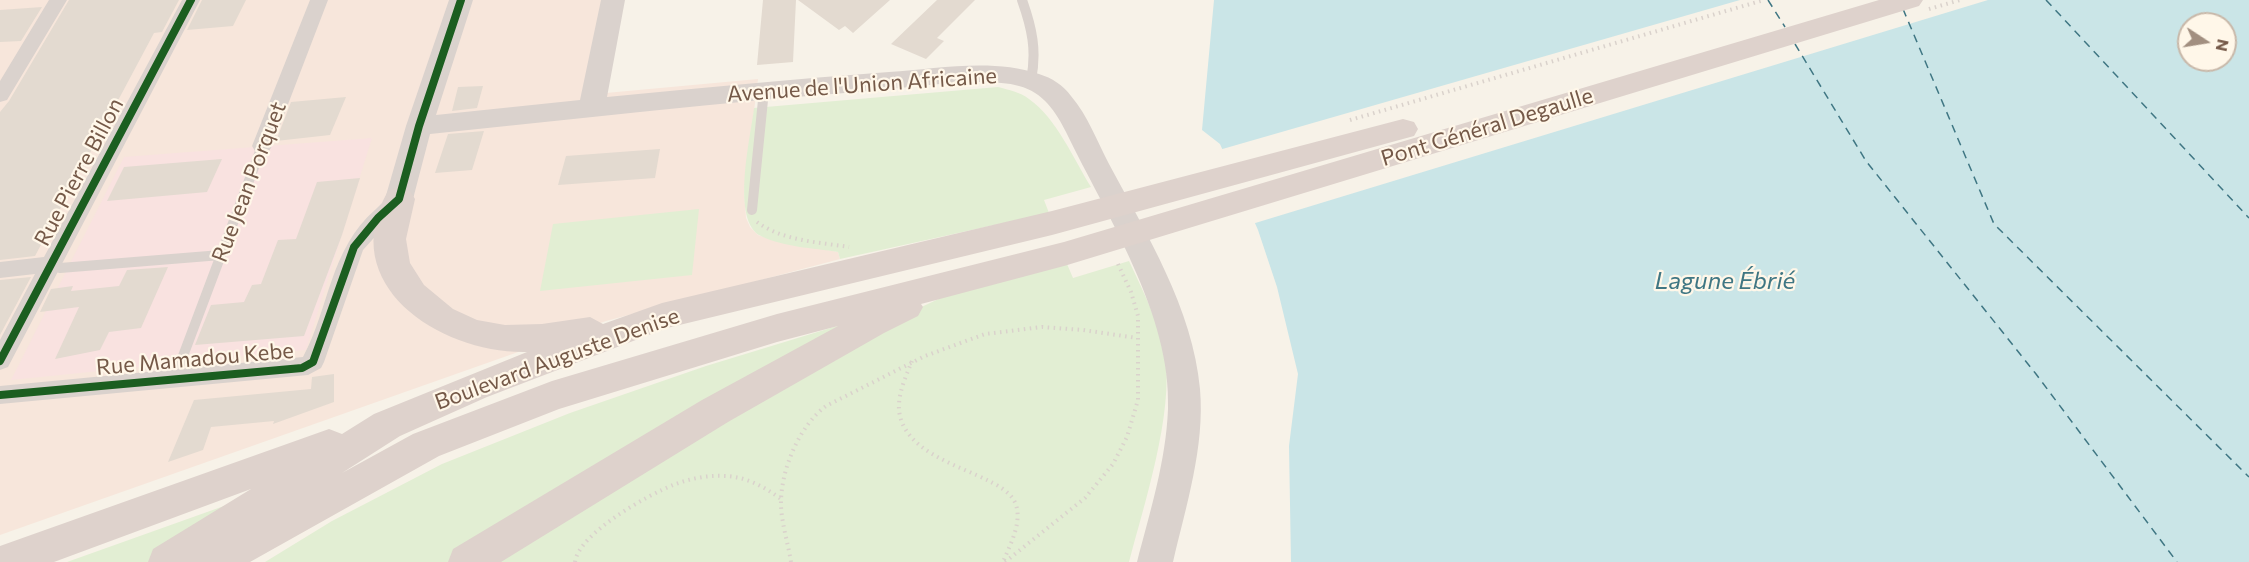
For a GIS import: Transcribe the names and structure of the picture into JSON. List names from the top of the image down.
{
  "streets": {
    "highway": ["Pont Général Degaulle", "Boulevard Auguste Denise"],
    "main road": ["Avenue de l'Union Africaine"],
    "street": ["Rue Pierre Billon", "Rue Jean Porquet", "Rue Mamadou Kebe"]
  },
  "crossings": [
    ["Pont Général Degaulle", "Boulevard Auguste Denise"]
  ],
  "water": ["Lagune Ébrié"],
  "north": "right"
}
